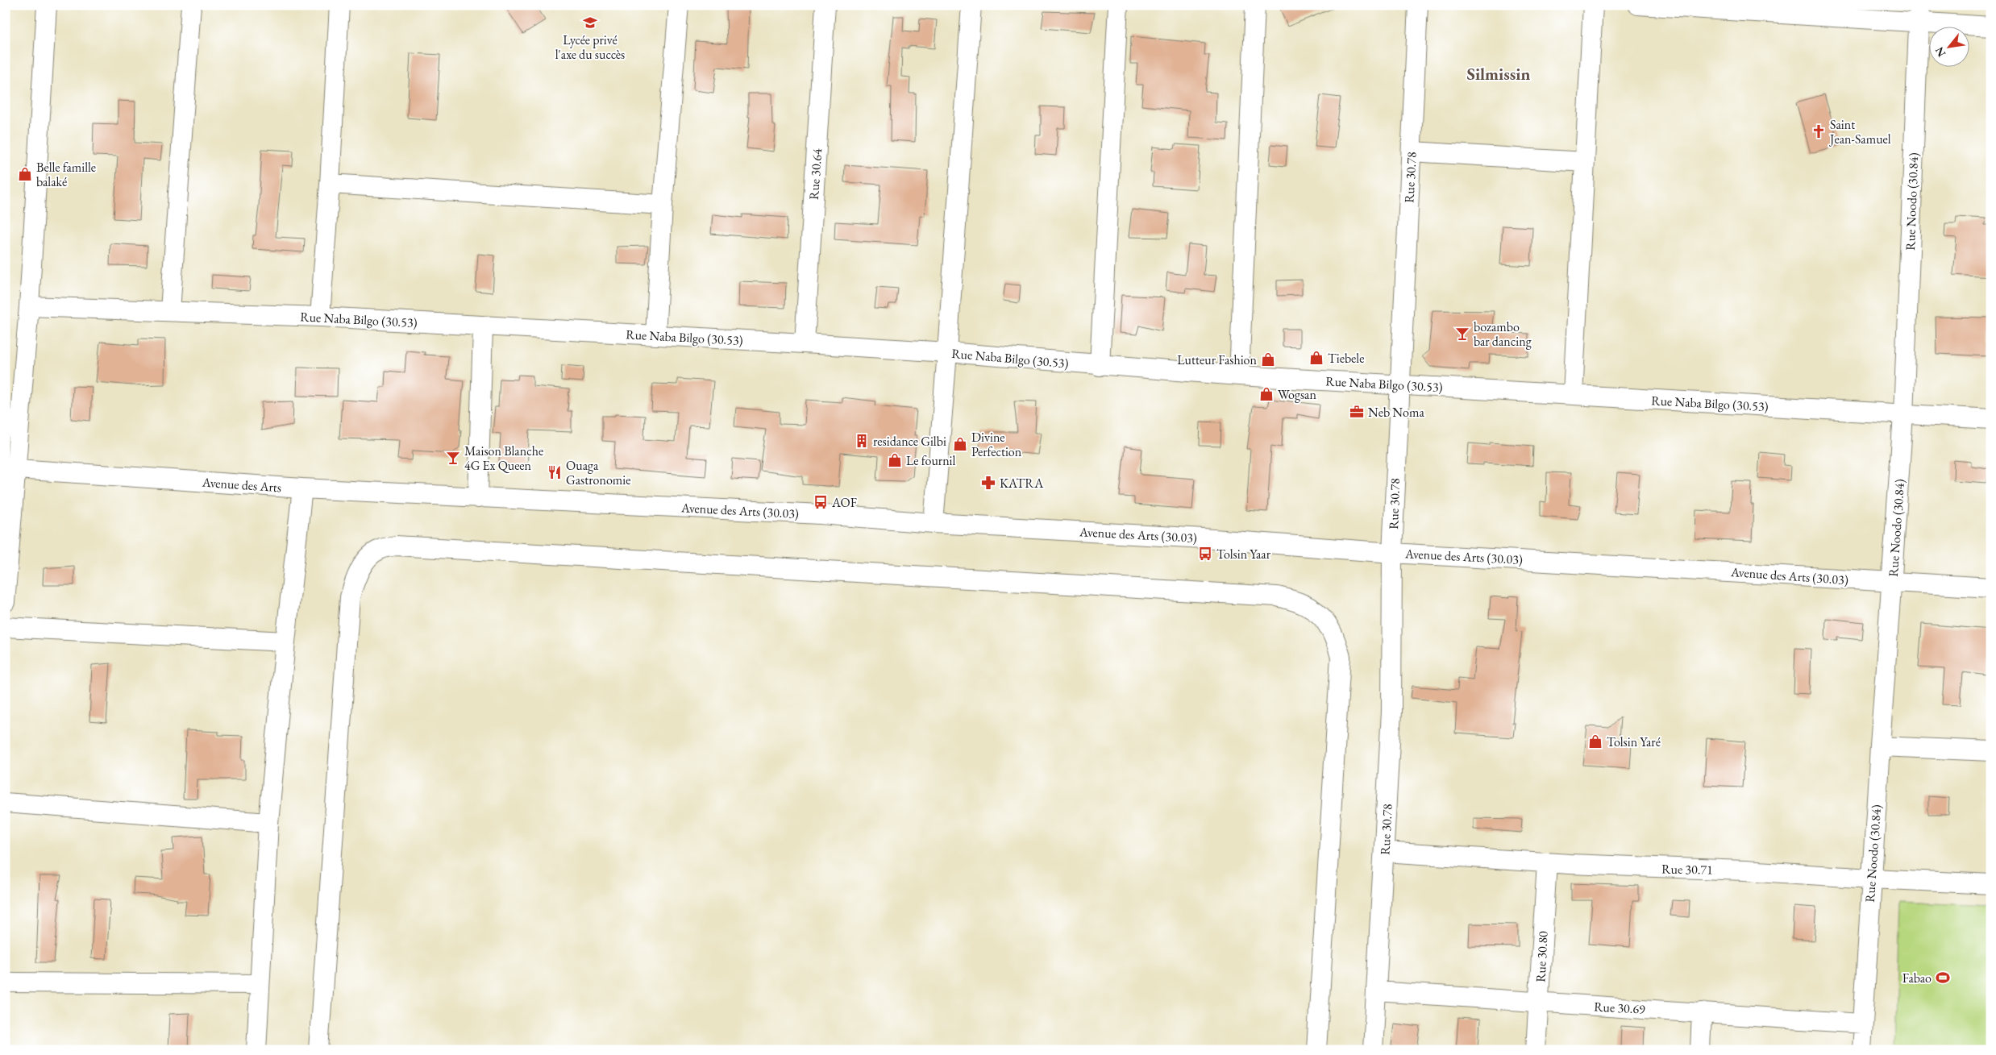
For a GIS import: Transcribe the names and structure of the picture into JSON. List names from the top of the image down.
{
  "streets": {
    "street": [
      "Rue 30.64",
      "Rue 30.78",
      "Rue Noodo (30.84)",
      "Rue Naba Bilgo (30.53)",
      "Avenue des Arts",
      "Avenue des Arts (30.03)",
      "Rue 30.71",
      "Rue 30.80",
      "Rue 30.69"
    ]
  },
  "crossings": [
    ["Rue 30.64", "Rue Naba Bilgo (30.53)"],
    ["Rue 30.78", "Rue Naba Bilgo (30.53)"],
    ["Rue 30.78", "Avenue des Arts (30.03)"],
    ["Rue 30.78", "Rue 30.71"],
    ["Rue 30.78", "Rue 30.69"],
    ["Rue Noodo (30.84)", "Rue Naba Bilgo (30.53)"],
    ["Rue Noodo (30.84)", "Avenue des Arts (30.03)"],
    ["Rue Noodo (30.84)", "Rue 30.71"],
    ["Rue Noodo (30.84)", "Rue 30.69"],
    ["Avenue des Arts", "Avenue des Arts (30.03)"],
    ["Rue 30.71", "Rue 30.80"],
    ["Rue 30.80", "Rue 30.69"]
  ],
  "districts": ["Silmissin"],
  "places": {
    "school or university": ["Lycée privé l'axe du succès"],
    "church": ["Saint Jean-Samuel"],
    "shop": [
      "Belle famille balaké",
      "Tiebele",
      "Lutteur Fashion",
      "Wogsan",
      "Divine Perfection",
      "Le fournil",
      "Tolsin Yaré"
    ],
    "bar": ["bozambo bar dancing", "Maison Blanche 4G Ex Queen"],
    "office": ["Neb Noma"],
    "building": ["residance Gilbi"],
    "restaurant": ["Ouaga Gastronomie"],
    "pharmacy": ["KATRA"],
    "bus stop": ["AOF", "Tolsin Yaar"],
    "sports": ["Fabao"]
  },
  "north": "bottom left"
}
